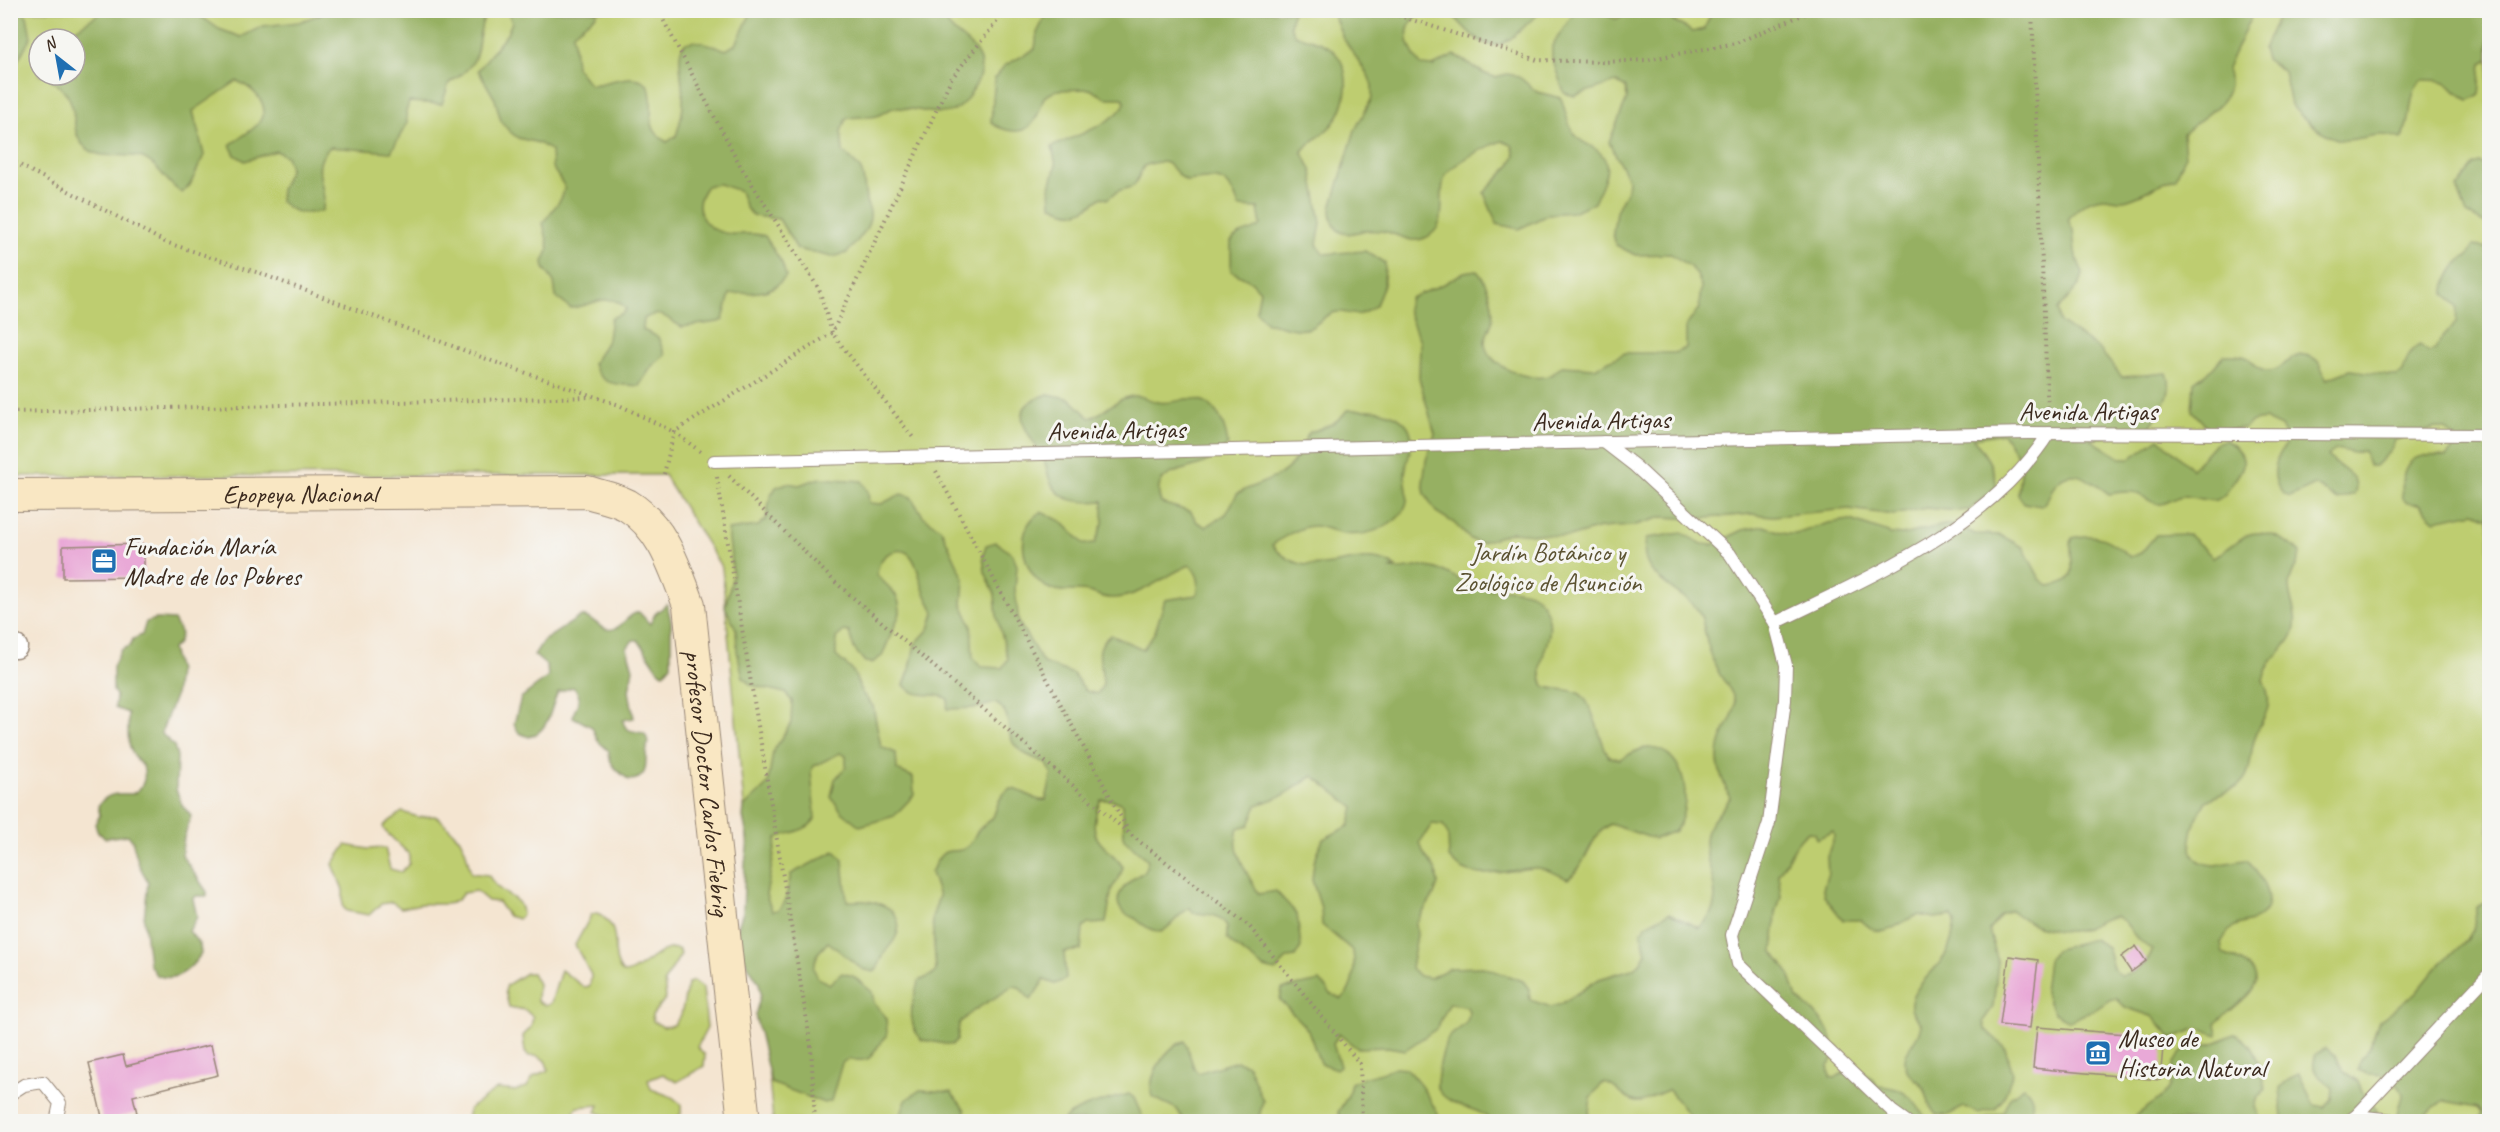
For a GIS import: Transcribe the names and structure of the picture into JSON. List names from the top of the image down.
{
  "streets": {
    "street": ["Epopeya Nacional", "profesor Doctor Carlos Fiebrig"],
    "lane": ["Avenida Artigas"]
  },
  "crossings": [
    ["Epopeya Nacional", "profesor Doctor Carlos Fiebrig"]
  ],
  "parks": ["Jardín Botánico y Zoológico de Asunción"],
  "places": {
    "office": ["Fundación María Madre de los Pobres"],
    "museum": ["Museo de Historia Natural"]
  },
  "north": "top left"
}
